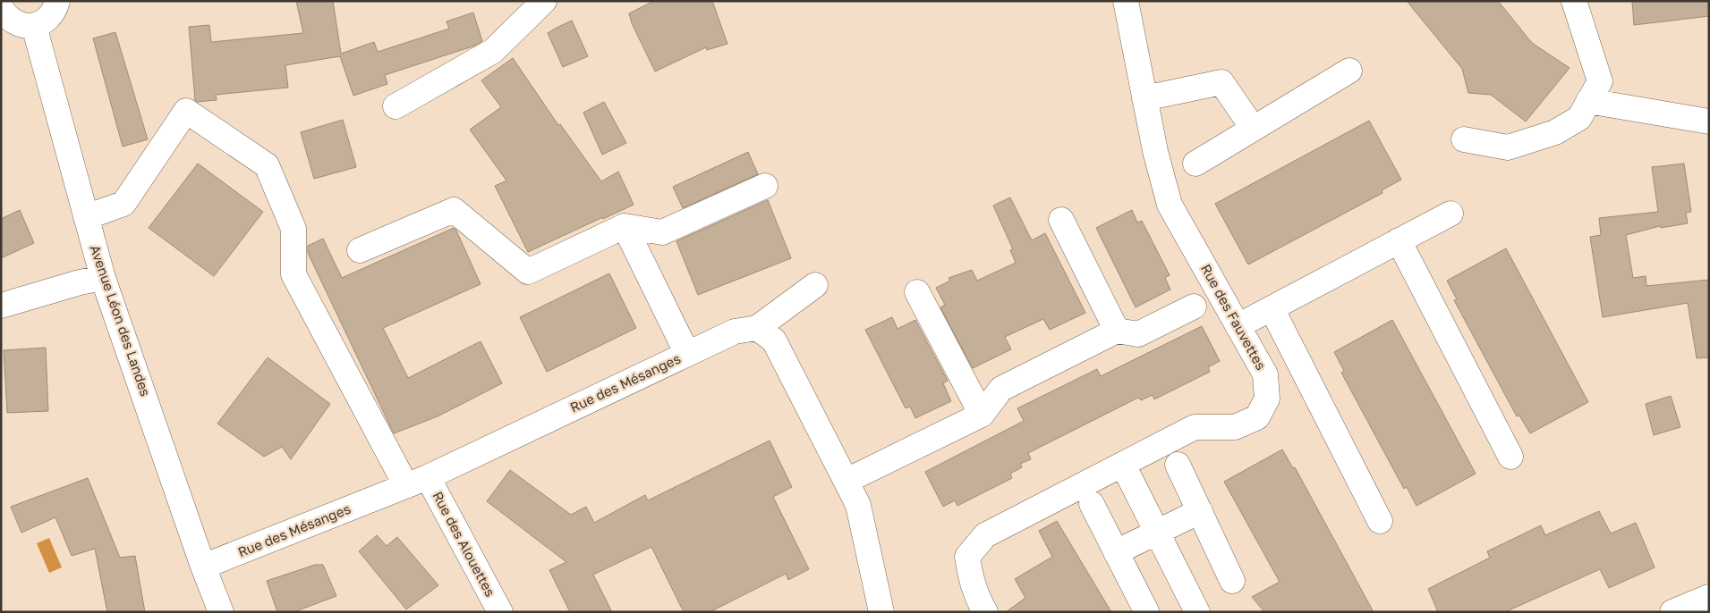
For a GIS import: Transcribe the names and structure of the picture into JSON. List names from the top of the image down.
{
  "streets": {
    "street": [
      "Rue des Fauvettes",
      "Avenue Léon des Landes",
      "Rue des Mésanges",
      "Rue des Alouettes"
    ]
  },
  "crossings": [
    ["Avenue Léon des Landes", "Rue des Mésanges"],
    ["Avenue Léon des Landes", "Rue des Alouettes"],
    ["Rue des Mésanges", "Rue des Alouettes"]
  ]
}
